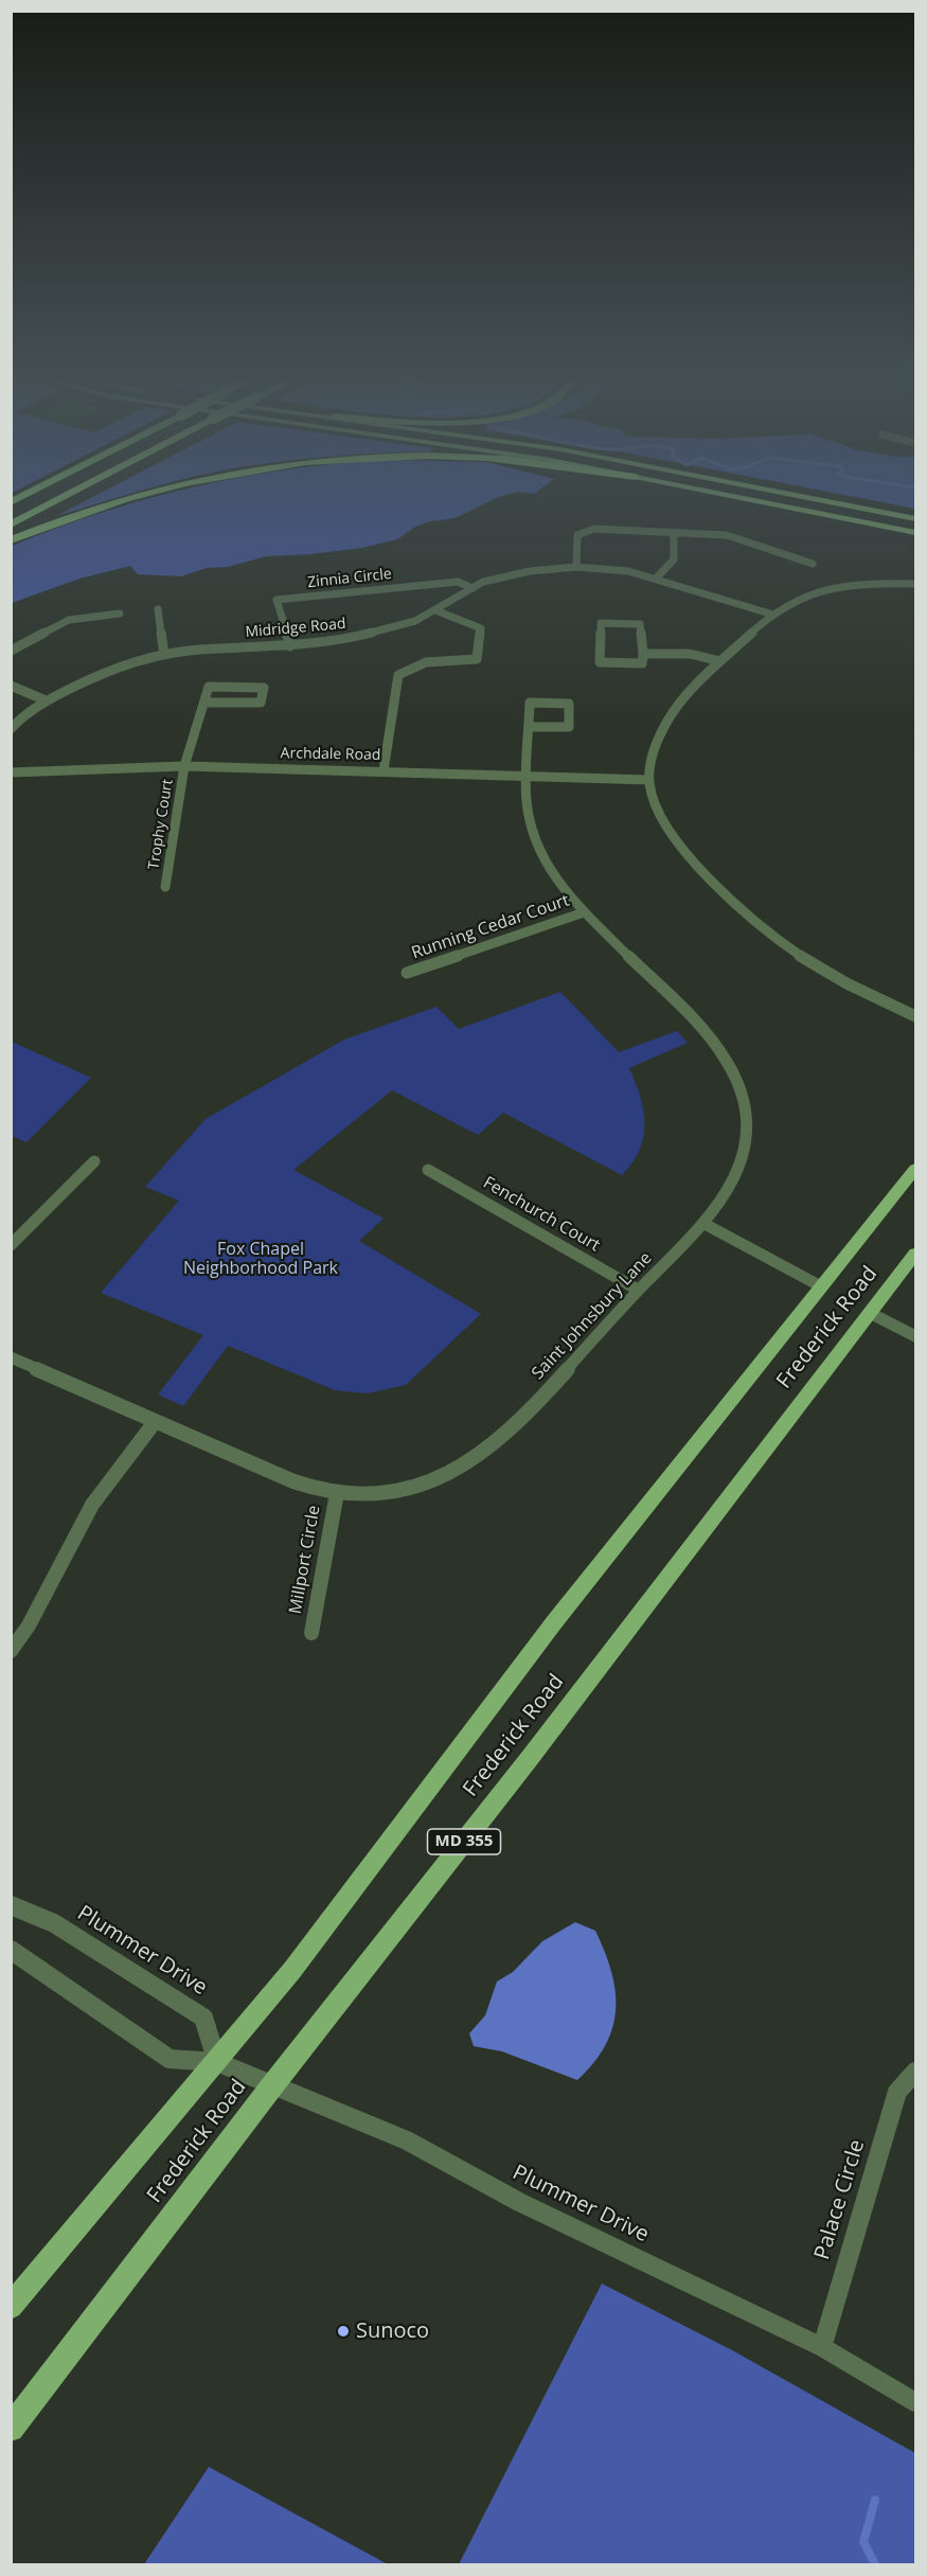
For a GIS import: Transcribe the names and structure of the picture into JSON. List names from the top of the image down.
{
  "streets": {
    "main road": ["Frederick Road", "MD 355"],
    "street": [
      "Zinnia Circle",
      "Midridge Road",
      "Archdale Road",
      "Trophy Court",
      "Running Cedar Court",
      "Fenchurch Court",
      "Saint Johnsbury Lane",
      "Millport Circle",
      "Plummer Drive",
      "Palace Circle"
    ]
  },
  "crossings": [
    ["Zinnia Circle", "Midridge Road"],
    ["Archdale Road", "Trophy Court"],
    ["Archdale Road", "Saint Johnsbury Lane"],
    ["Running Cedar Court", "Saint Johnsbury Lane"],
    ["Fenchurch Court", "Saint Johnsbury Lane"],
    ["Saint Johnsbury Lane", "Millport Circle"],
    ["Frederick Road", "Plummer Drive"],
    ["Plummer Drive", "Palace Circle"]
  ],
  "parks": ["Fox Chapel Neighborhood Park"],
  "places": ["Sunoco"]
}
